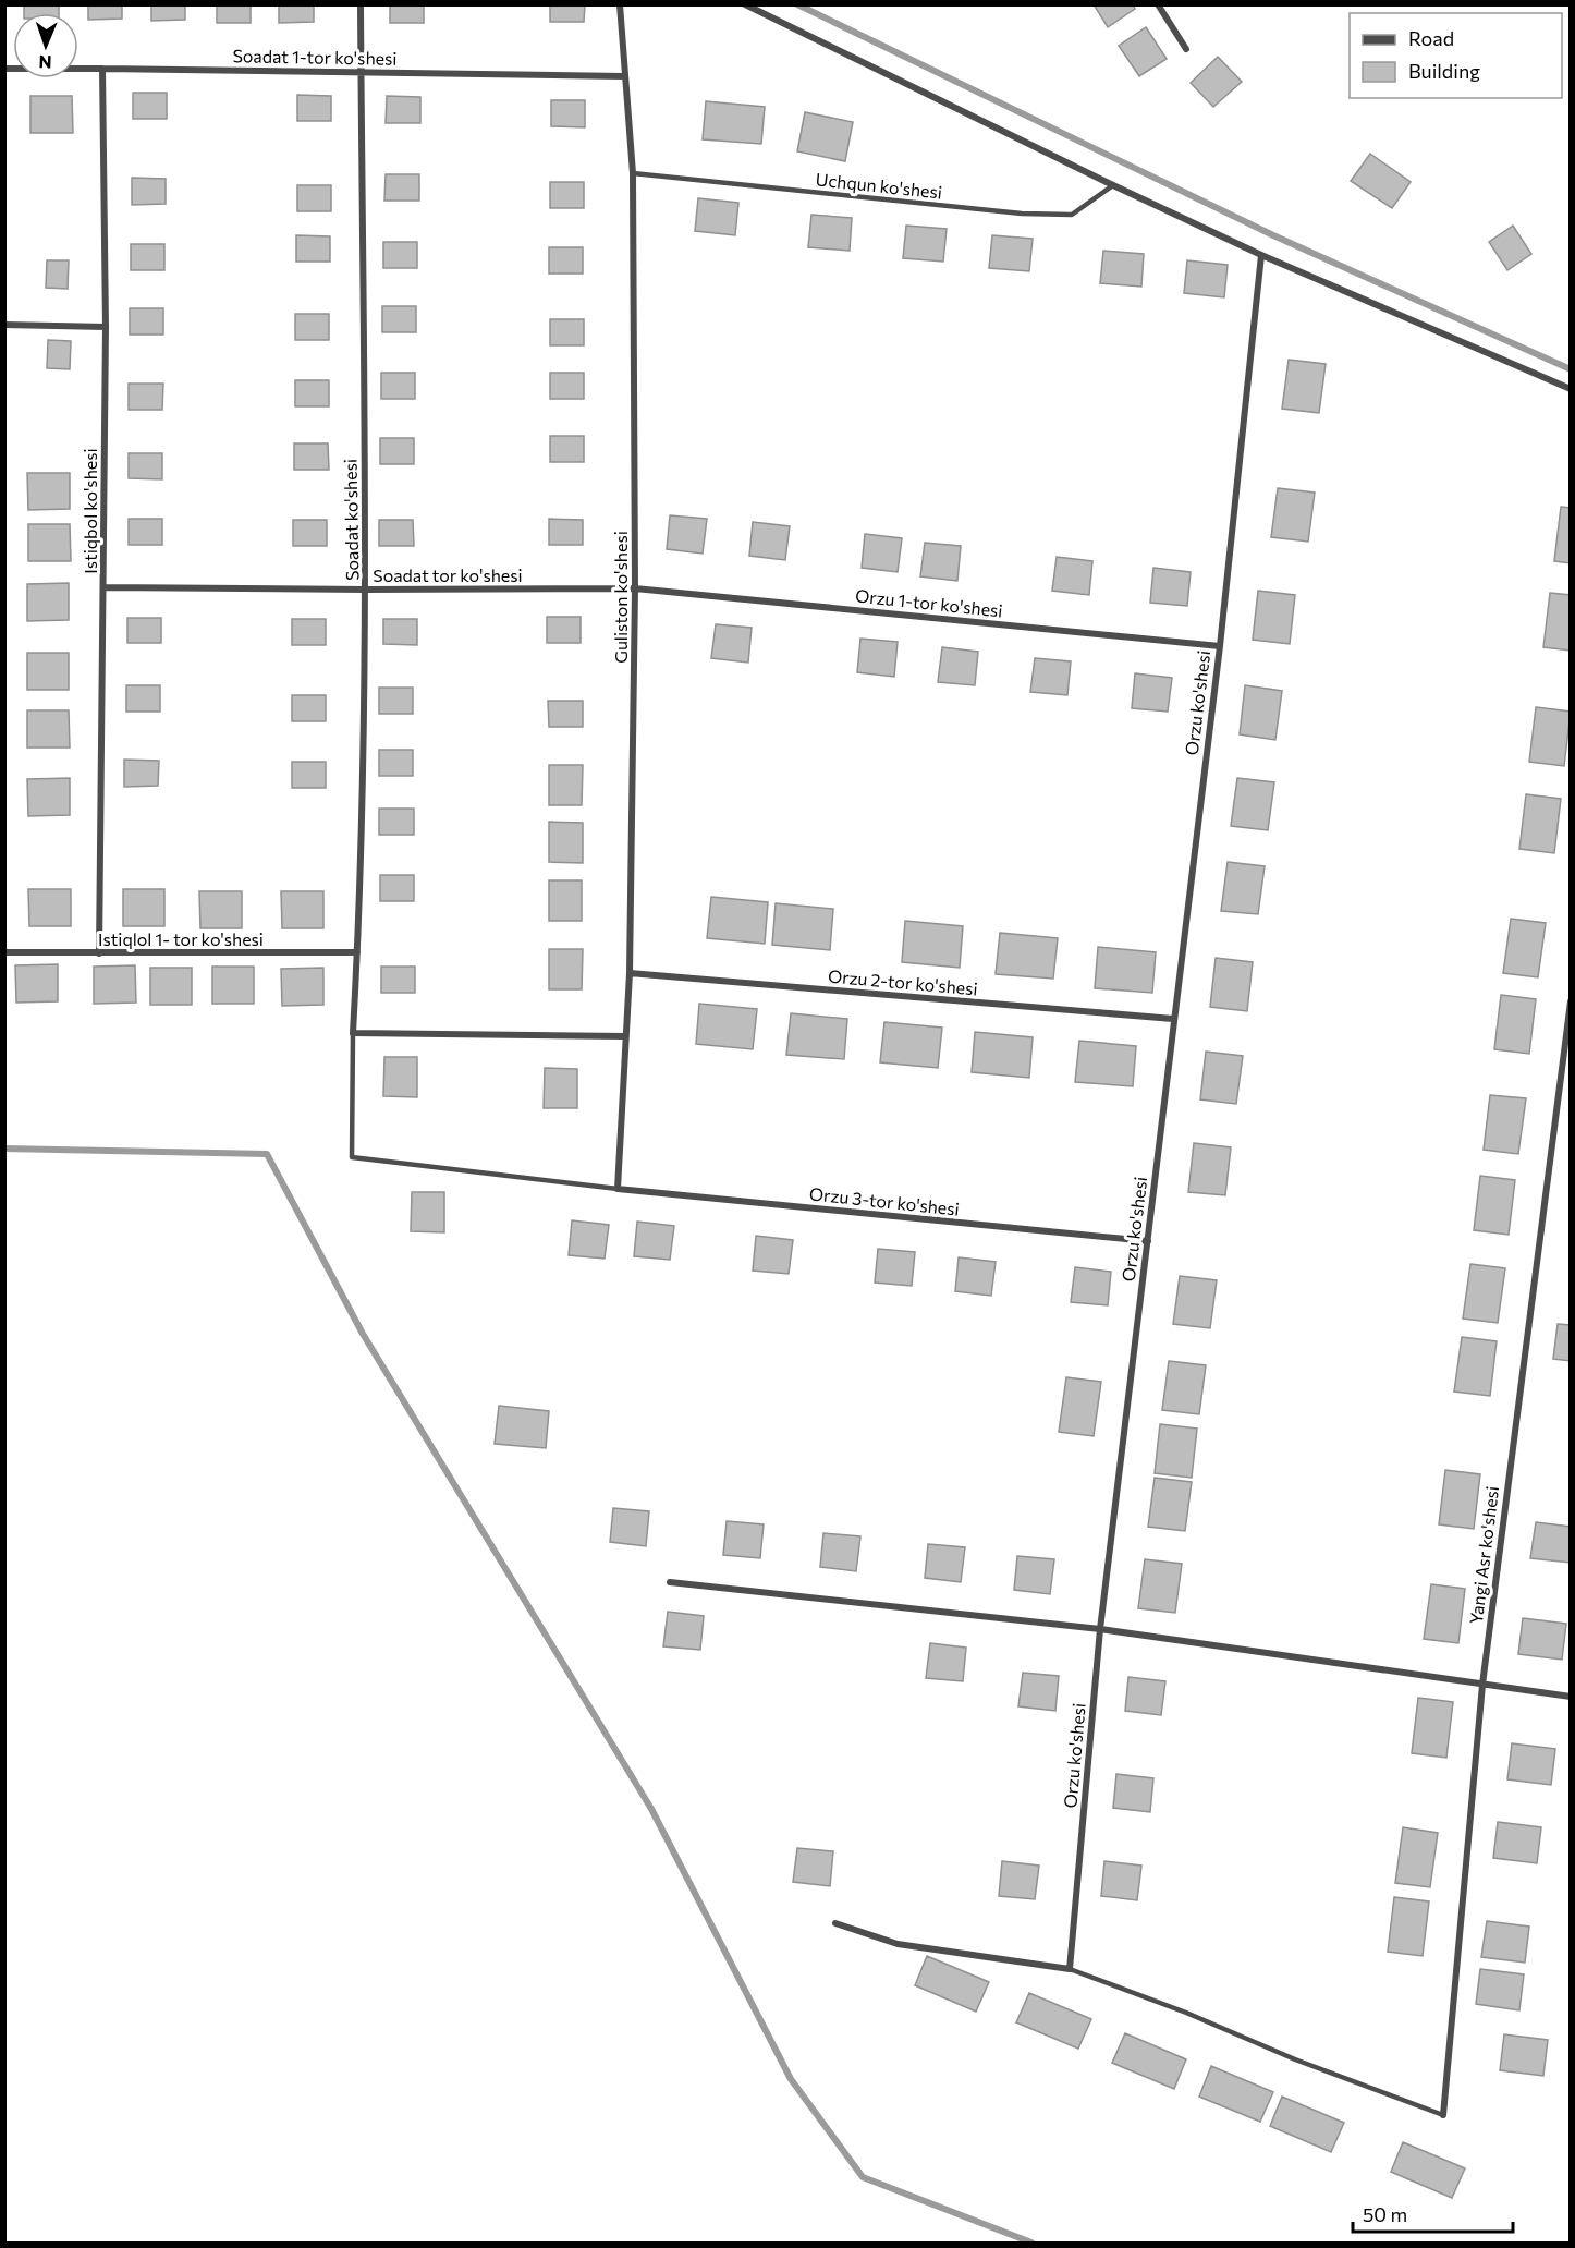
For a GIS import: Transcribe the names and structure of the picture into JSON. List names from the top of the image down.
{
  "streets": {
    "street": [
      "Soadat 1-tor ko'shesi",
      "Istiqbol ko'shesi",
      "Soadat ko'shesi",
      "Soadat tor ko'shesi",
      "Guliston ko'shesi",
      "Orzu 1-tor ko'shesi",
      "Orzu ko'shesi",
      "Istiqlol 1- tor ko'shesi",
      "Orzu 2-tor ko'shesi",
      "Orzu 3-tor ko'shesi",
      "Yangi Asr ko'shesi"
    ],
    "lane": ["Uchqun ko'shesi"]
  },
  "crossings": [
    ["Soadat 1-tor ko'shesi", "Istiqbol ko'shesi"],
    ["Soadat 1-tor ko'shesi", "Soadat ko'shesi"],
    ["Soadat 1-tor ko'shesi", "Guliston ko'shesi"],
    ["Uchqun ko'shesi", "Guliston ko'shesi"],
    ["Istiqbol ko'shesi", "Soadat tor ko'shesi"],
    ["Istiqbol ko'shesi", "Istiqlol 1- tor ko'shesi"],
    ["Soadat ko'shesi", "Soadat tor ko'shesi"],
    ["Soadat ko'shesi", "Istiqlol 1- tor ko'shesi"],
    ["Soadat tor ko'shesi", "Guliston ko'shesi"],
    ["Soadat tor ko'shesi", "Orzu 1-tor ko'shesi"],
    ["Guliston ko'shesi", "Orzu 1-tor ko'shesi"],
    ["Guliston ko'shesi", "Orzu 2-tor ko'shesi"],
    ["Guliston ko'shesi", "Orzu 3-tor ko'shesi"],
    ["Orzu 1-tor ko'shesi", "Orzu ko'shesi"],
    ["Orzu ko'shesi", "Orzu 2-tor ko'shesi"],
    ["Orzu ko'shesi", "Orzu 3-tor ko'shesi"]
  ],
  "legend": ["Road", "Building"],
  "scale_bar": "50 m",
  "north": "bottom"
}
